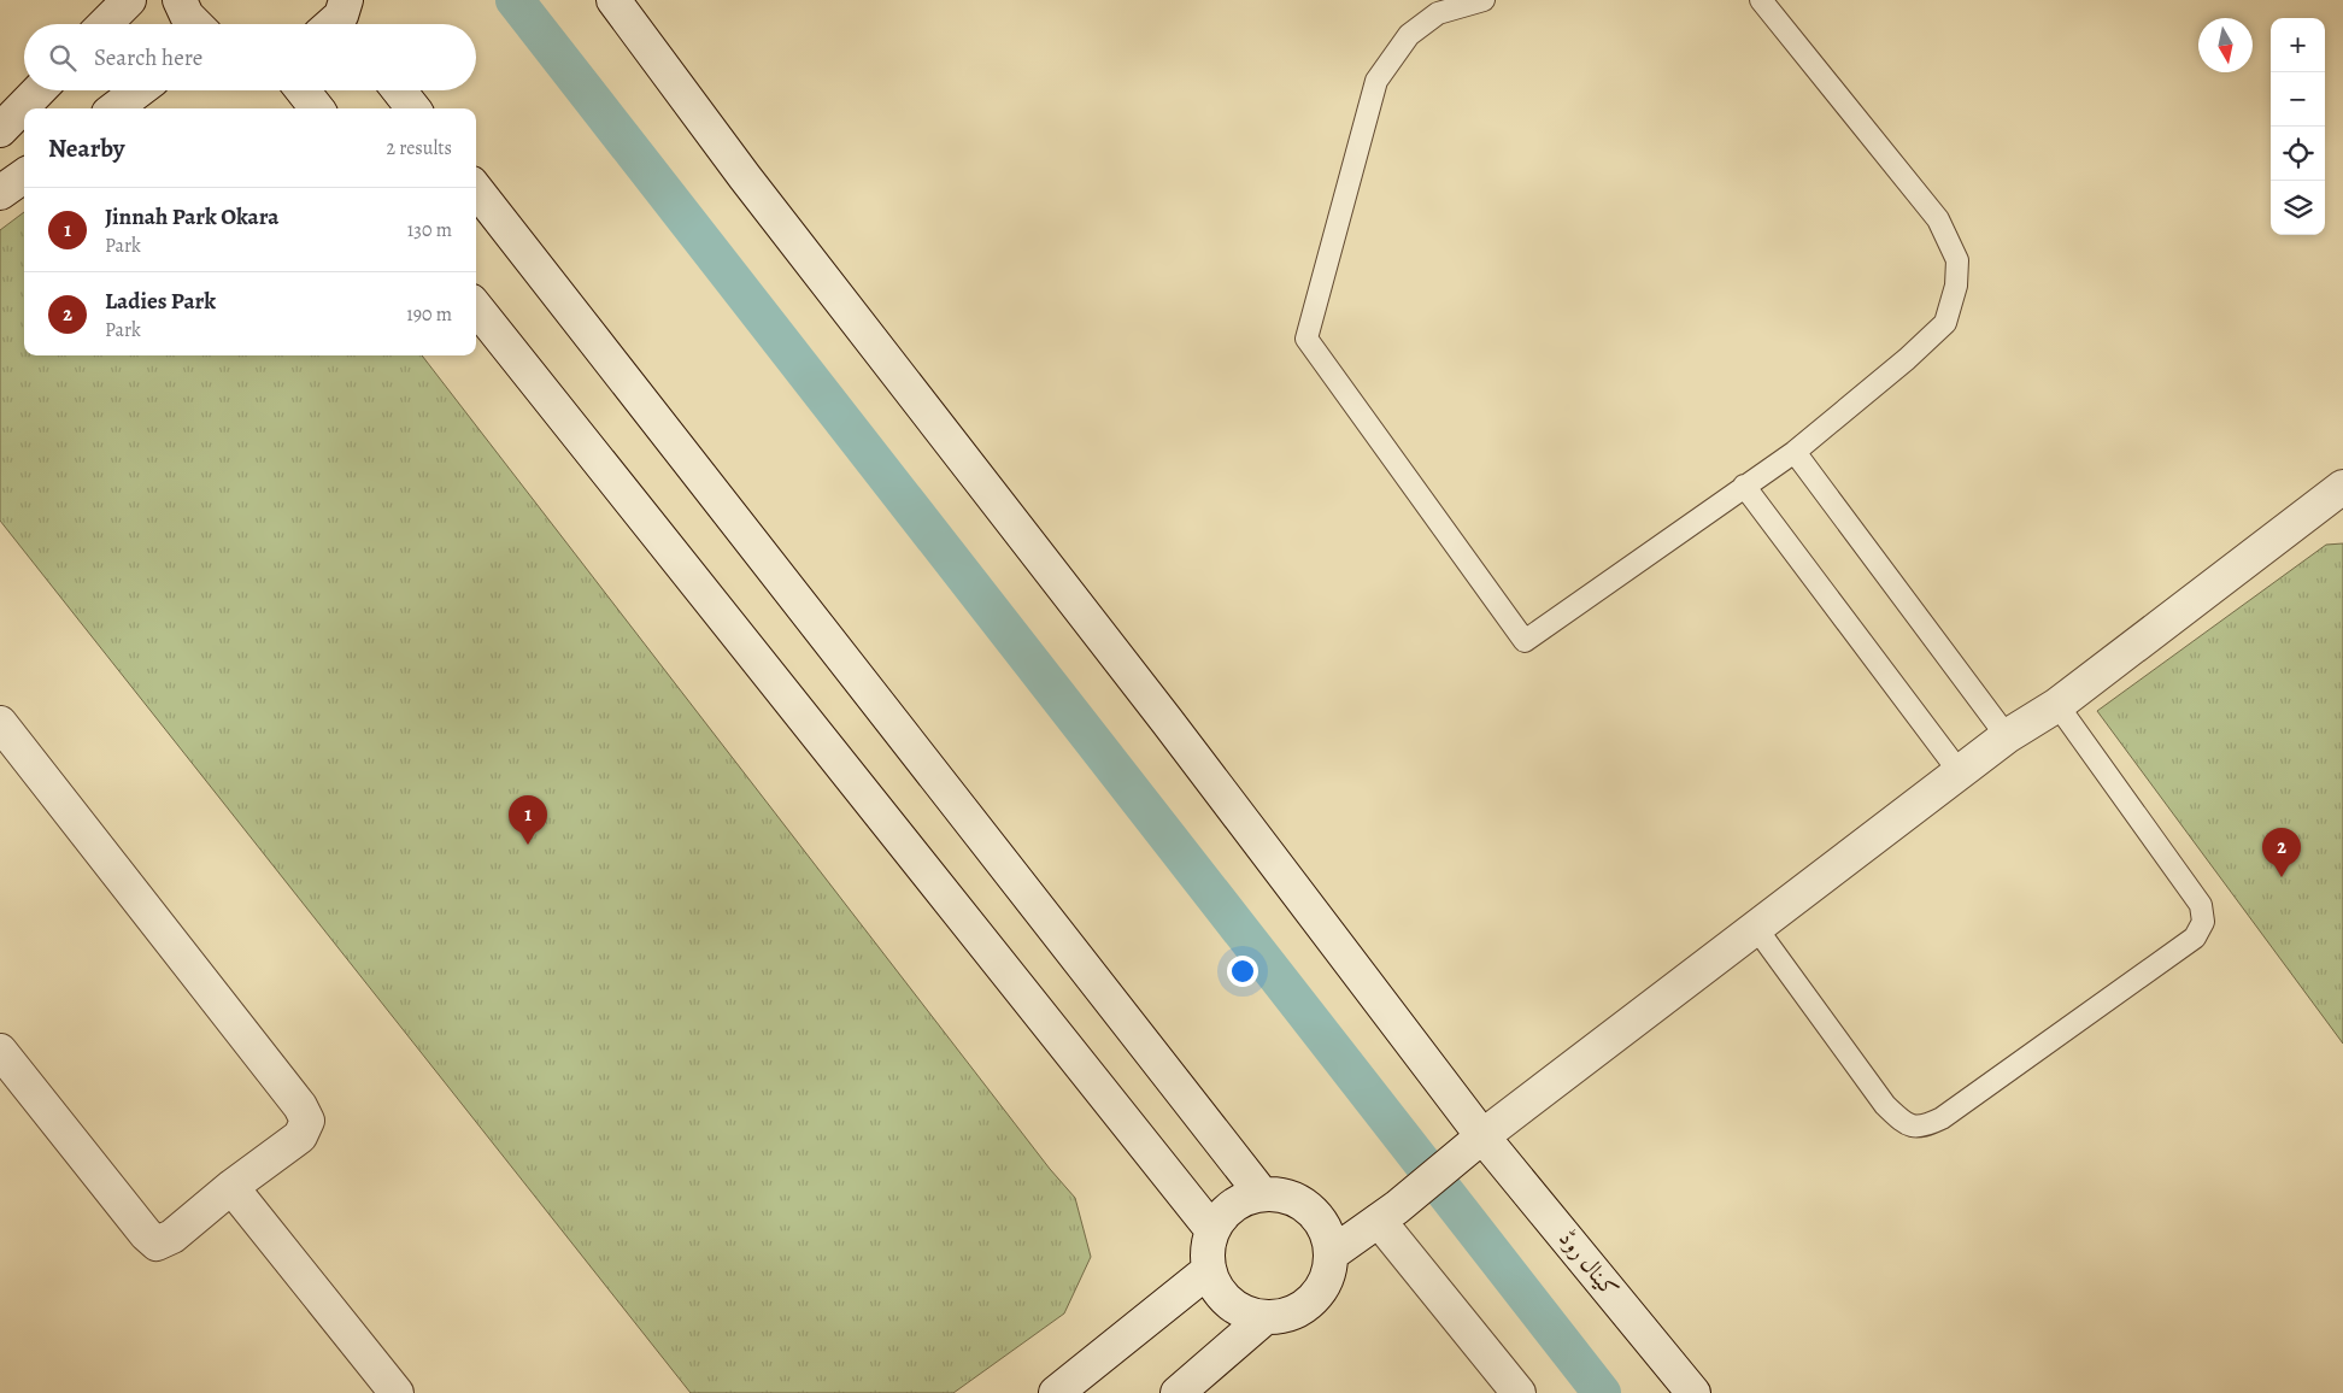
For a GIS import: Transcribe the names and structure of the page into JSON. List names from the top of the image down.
{
  "streets": {
    "street": ["کینال روڈ"]
  },
  "north": "bottom",
  "page": {
    "map_buttons": ["+", "−"],
    "search": "Search here",
    "heading": ["Nearby", "2 results"],
    "list": [
      {
        "mark": "1",
        "name": "Jinnah Park Okara",
        "note": "Park",
        "value": "130 m"
      },
      {
        "mark": "2",
        "name": "Ladies Park",
        "note": "Park",
        "value": "190 m"
      }
    ],
    "pins": ["1", "2"]
  }
}
